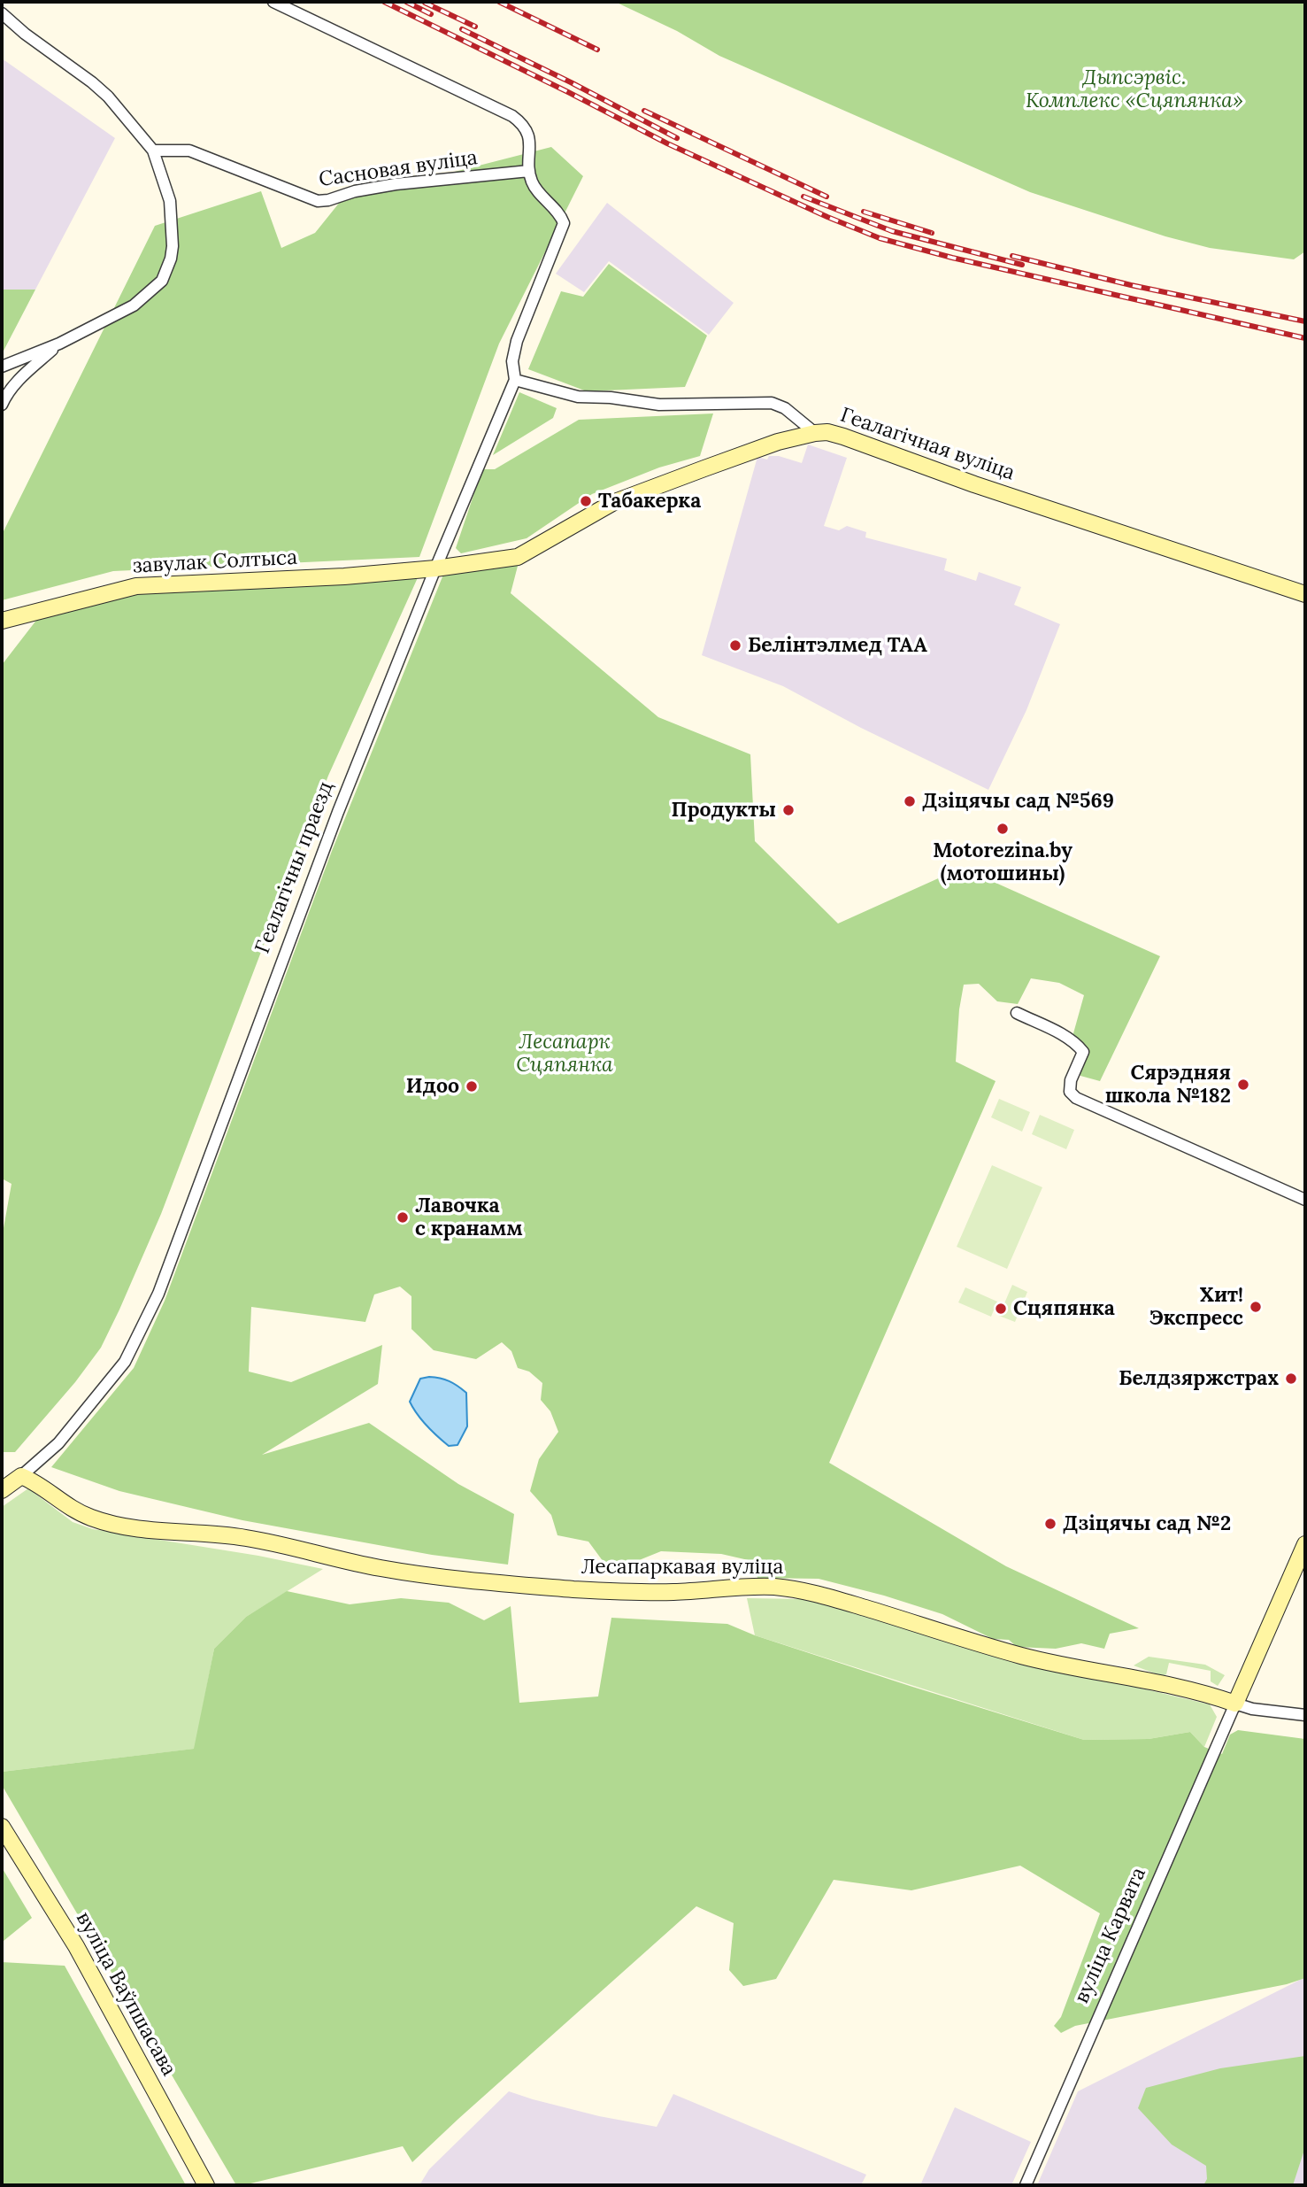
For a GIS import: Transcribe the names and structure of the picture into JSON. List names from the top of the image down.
{
  "streets": {
    "street": [
      "Сасновая вуліца",
      "Геалагічная вуліца",
      "завулак Солтыса",
      "Геалагічны праезд",
      "Лесапаркавая вуліца",
      "вуліца Карвата",
      "вуліца Ваўпшасава"
    ]
  },
  "crossings": [
    ["Сасновая вуліца", "Геалагічны праезд"],
    ["Геалагічная вуліца", "завулак Солтыса"],
    ["Геалагічная вуліца", "Геалагічны праезд"],
    ["завулак Солтыса", "Геалагічны праезд"],
    ["Геалагічны праезд", "Лесапаркавая вуліца"],
    ["Лесапаркавая вуліца", "вуліца Карвата"]
  ],
  "parks": ["Дыпсэрвіс. Комплекс «Сцяпянка»", "Лесапарк Сцяпянка"],
  "places": [
    "Табакерка",
    "Белінтэлмед ТАА",
    "Дзіцячы сад №569",
    "Продукты",
    "Motorezina.by (мотошины)",
    "Сярэдняя школа №182",
    "Идоо",
    "Лавочка с кранамм",
    "Хит! Экспресс",
    "Сцяпянка",
    "Белдзяржстрах",
    "Дзіцячы сад №2"
  ]
}
